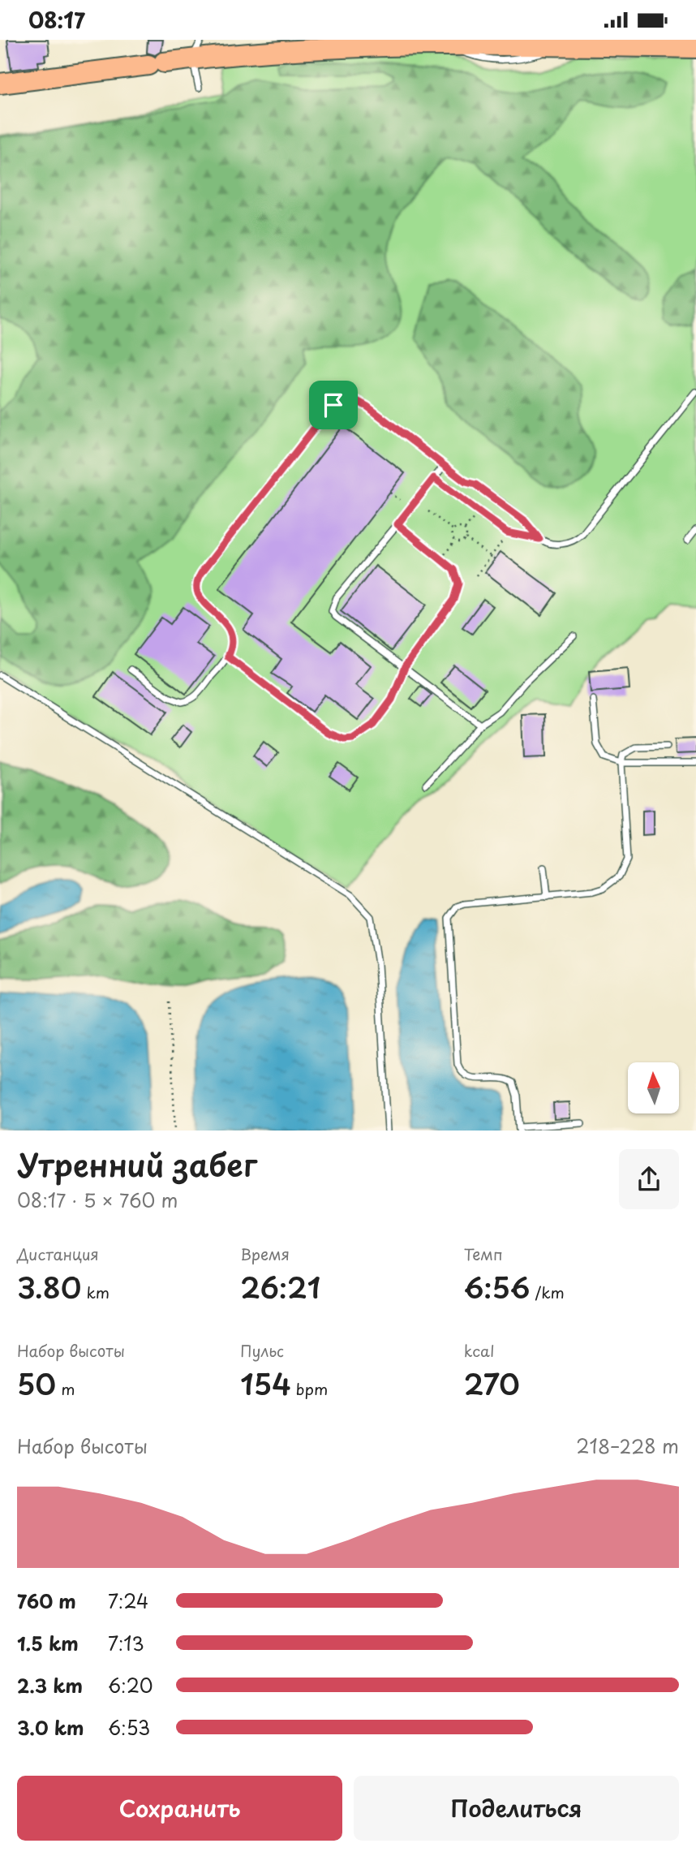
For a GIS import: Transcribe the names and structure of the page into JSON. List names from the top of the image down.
{
  "north": "top",
  "page": {
    "status": "08:17",
    "heading": ["Утренний забег", "08:17 · 5 × 760 m"],
    "stats": [
      ["Дистанция", "3.80 km"],
      ["Время", "26:21"],
      ["Темп", "6:56 /km"],
      ["Набор высоты", "50 m"],
      ["Пульс", "154 bpm"],
      ["kcal", "270"]
    ],
    "chart": ["Набор высоты", "218–228 m"],
    "list": [
      {
        "name": "760 m",
        "note": "7:24"
      },
      {
        "name": "1.5 km",
        "note": "7:13"
      },
      {
        "name": "2.3 km",
        "note": "6:20"
      },
      {
        "name": "3.0 km",
        "note": "6:53"
      }
    ],
    "buttons": ["Сохранить", "Поделиться"]
  }
}
